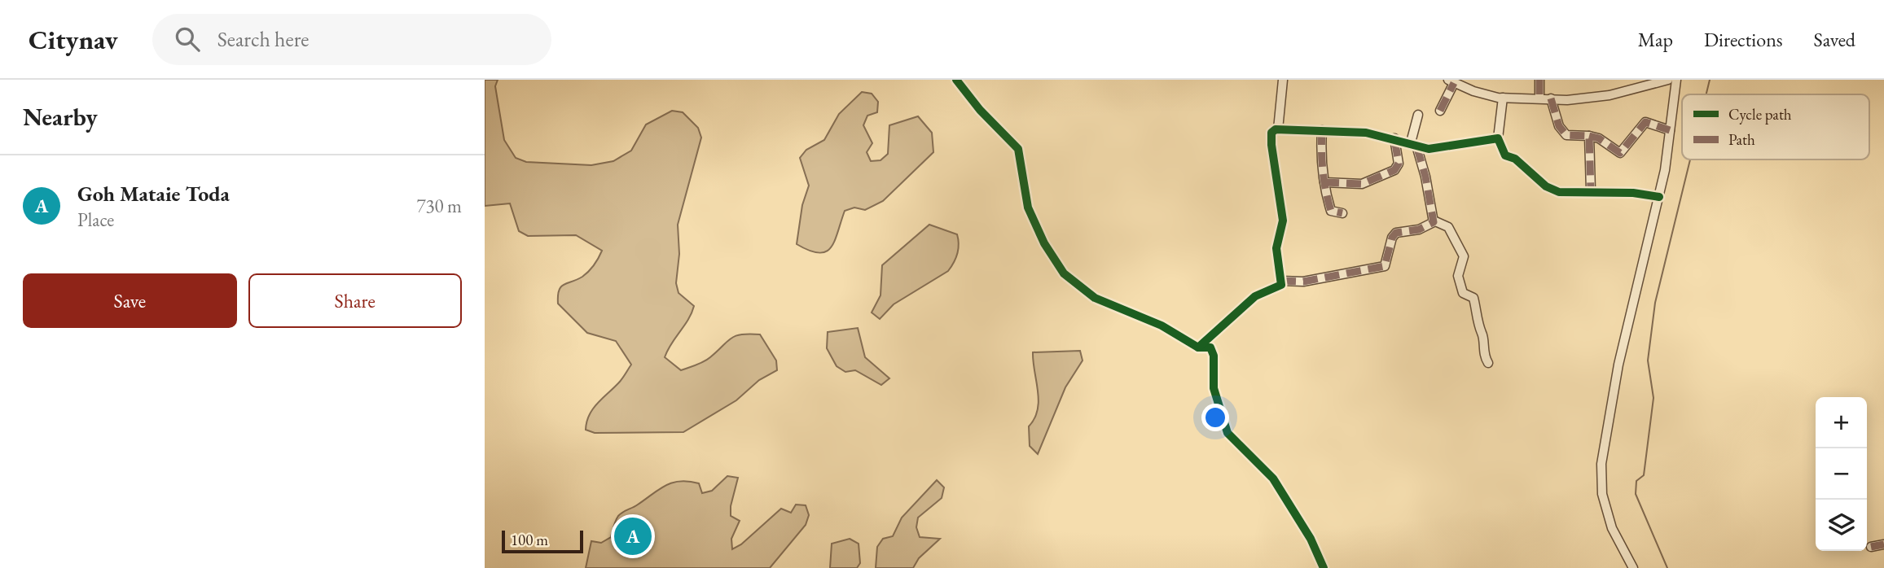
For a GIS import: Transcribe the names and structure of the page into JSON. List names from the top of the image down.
{
  "legend": ["Cycle path", "Path"],
  "scale_bar": "100 m",
  "page": {
    "header": "Citynav",
    "search": "Search here",
    "nav": ["Map", "Directions", "Saved"],
    "heading": "Nearby",
    "list": [
      {
        "mark": "A",
        "name": "Goh Mataie Toda",
        "note": "Place",
        "value": "730 m"
      }
    ],
    "buttons": ["Save", "Share"],
    "map_buttons": ["+", "−"],
    "pins": "A",
    "scale": "100 m"
  }
}
